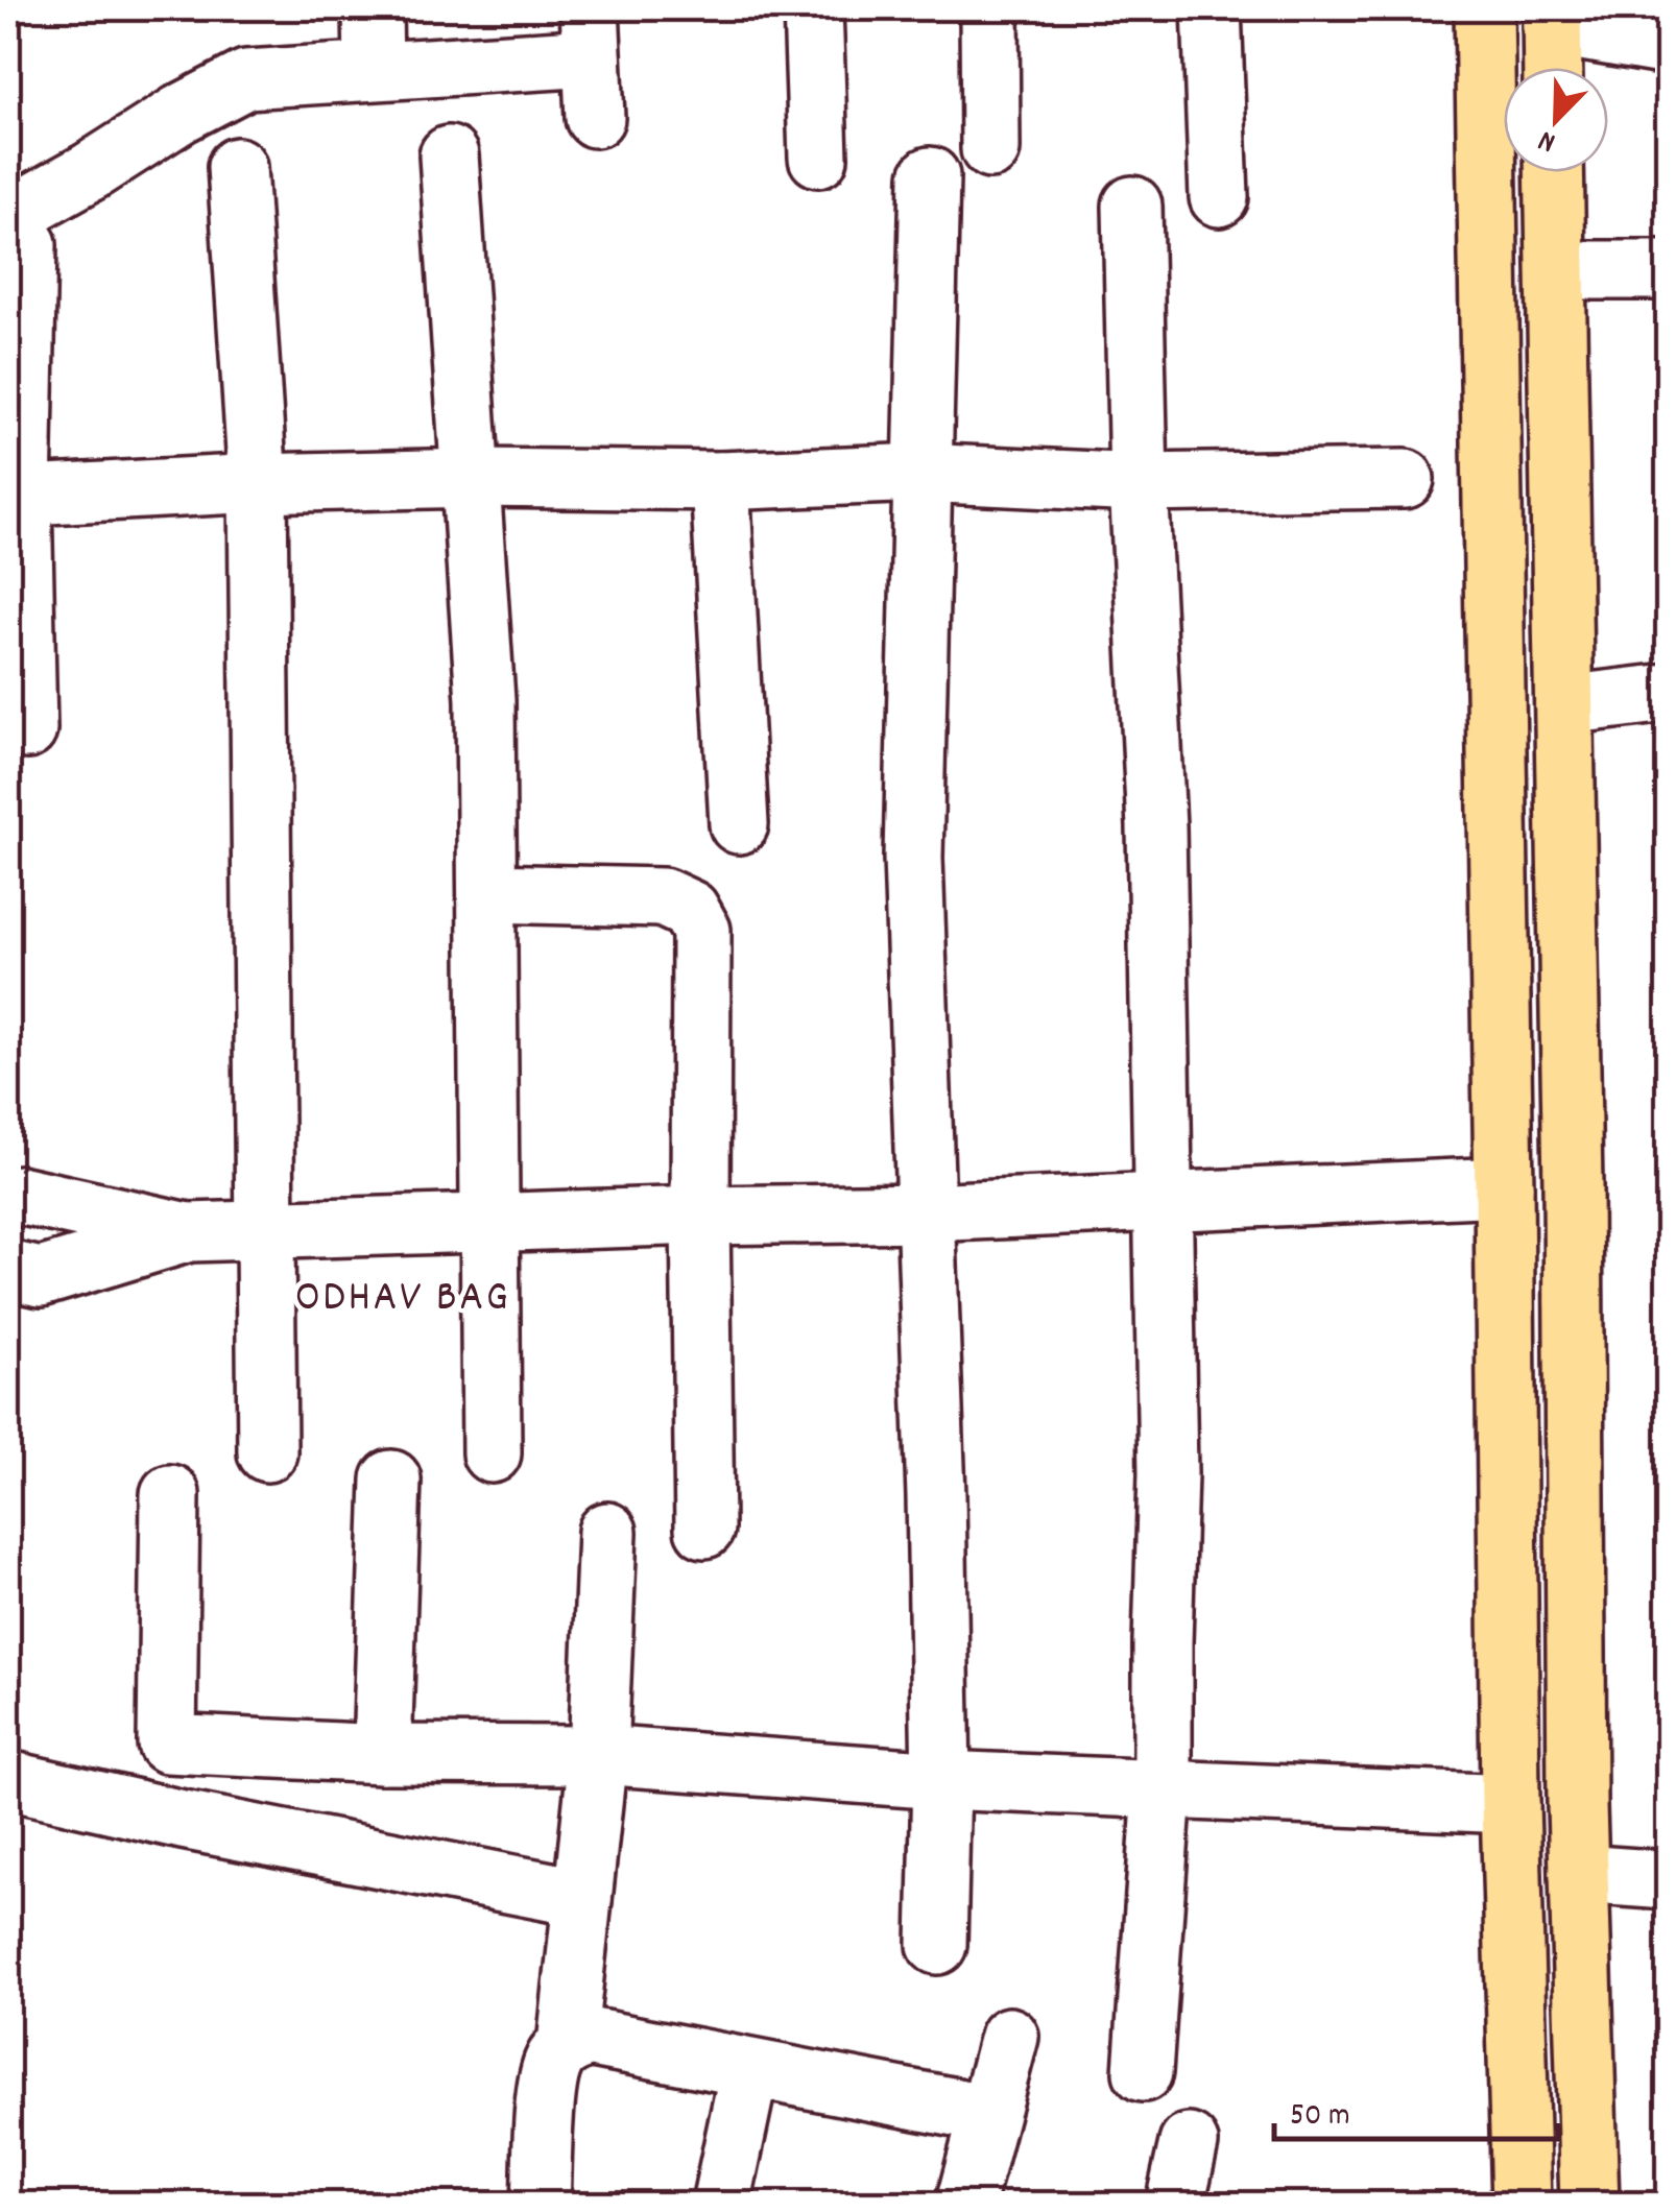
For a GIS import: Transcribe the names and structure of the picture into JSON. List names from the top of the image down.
{
  "districts": ["ODHAV BAG"],
  "scale_bar": "50 m",
  "north": "bottom left"
}
